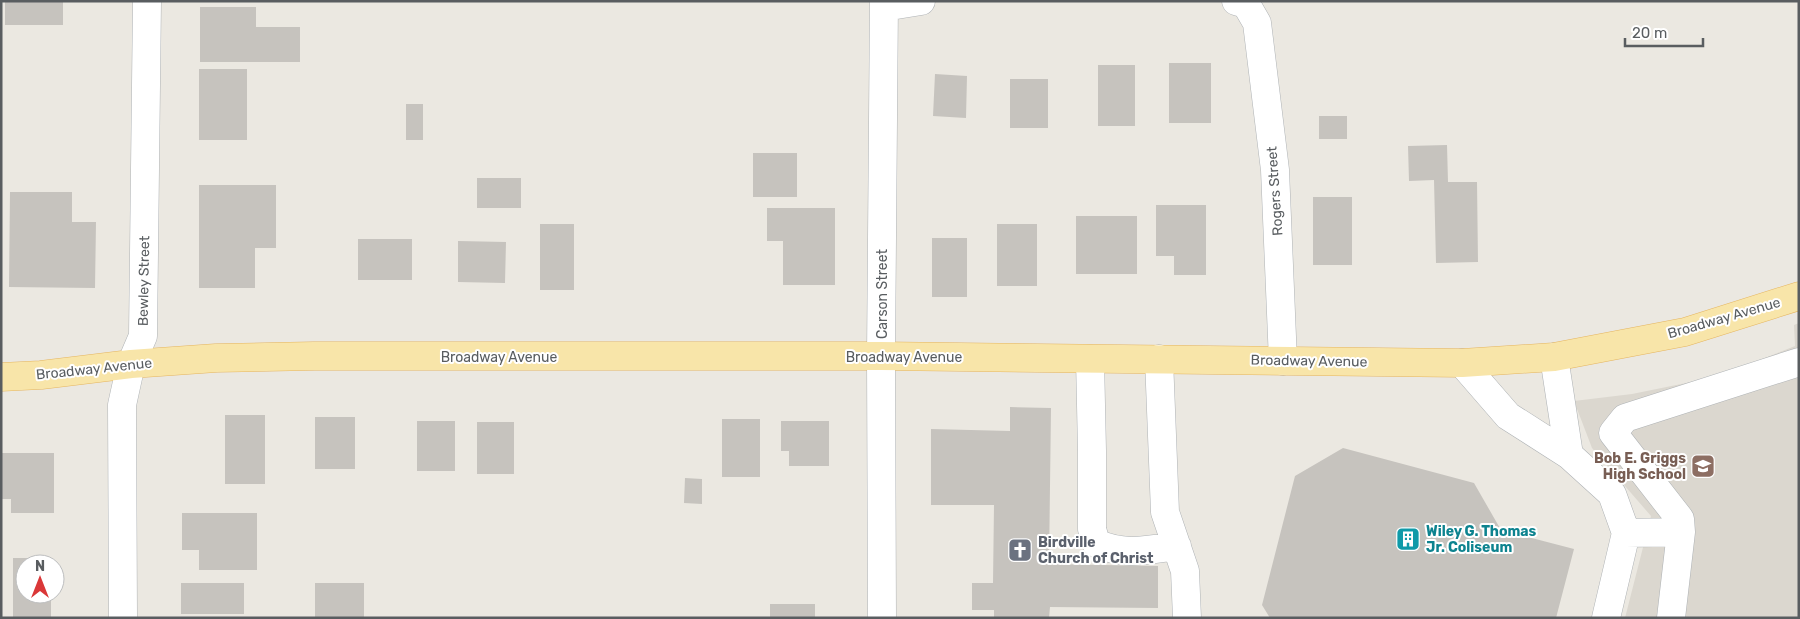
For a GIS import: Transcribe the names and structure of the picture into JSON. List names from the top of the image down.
{
  "streets": {
    "main road": ["Broadway Avenue"],
    "street": ["Rogers Street", "Bewley Street", "Carson Street"]
  },
  "crossings": [
    ["Rogers Street", "Broadway Avenue"],
    ["Bewley Street", "Broadway Avenue"],
    ["Carson Street", "Broadway Avenue"]
  ],
  "places": {
    "school or university": ["Bob E. Griggs High School"],
    "building": ["Wiley G. Thomas Jr. Coliseum"],
    "church": ["Birdville Church of Christ"]
  },
  "scale_bar": "20 m",
  "north": "top"
}
